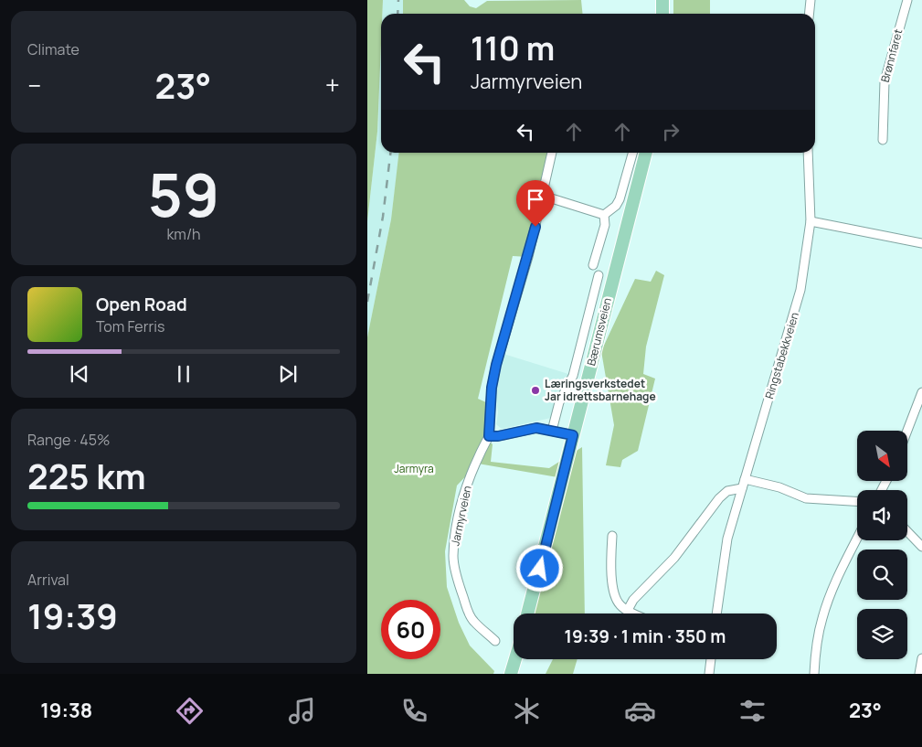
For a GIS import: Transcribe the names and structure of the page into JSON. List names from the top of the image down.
{
  "streets": {
    "main road": ["Bærumsveien"],
    "street": ["Brønnfaret", "Ringstabekkveien", "Jarmyrveien"]
  },
  "parks": ["Jarmyra"],
  "places": ["Læringsverkstedet Jar idrettsbarnehage"],
  "north": "bottom right",
  "page": {
    "tile": [
      "Climate",
      ["59", "km/h"],
      ["Range · 45%", "225 km"],
      ["Arrival", "19:39"]
    ],
    "turn": ["110 m", "Jarmyrveien"],
    "heat": ["−", "23°", "+"],
    "song": ["Open Road", "Tom Ferris"],
    "limit": "60",
    "trip": "19:39 · 1 min · 350 m",
    "tabs": ["19:38", "23°"]
  }
}
